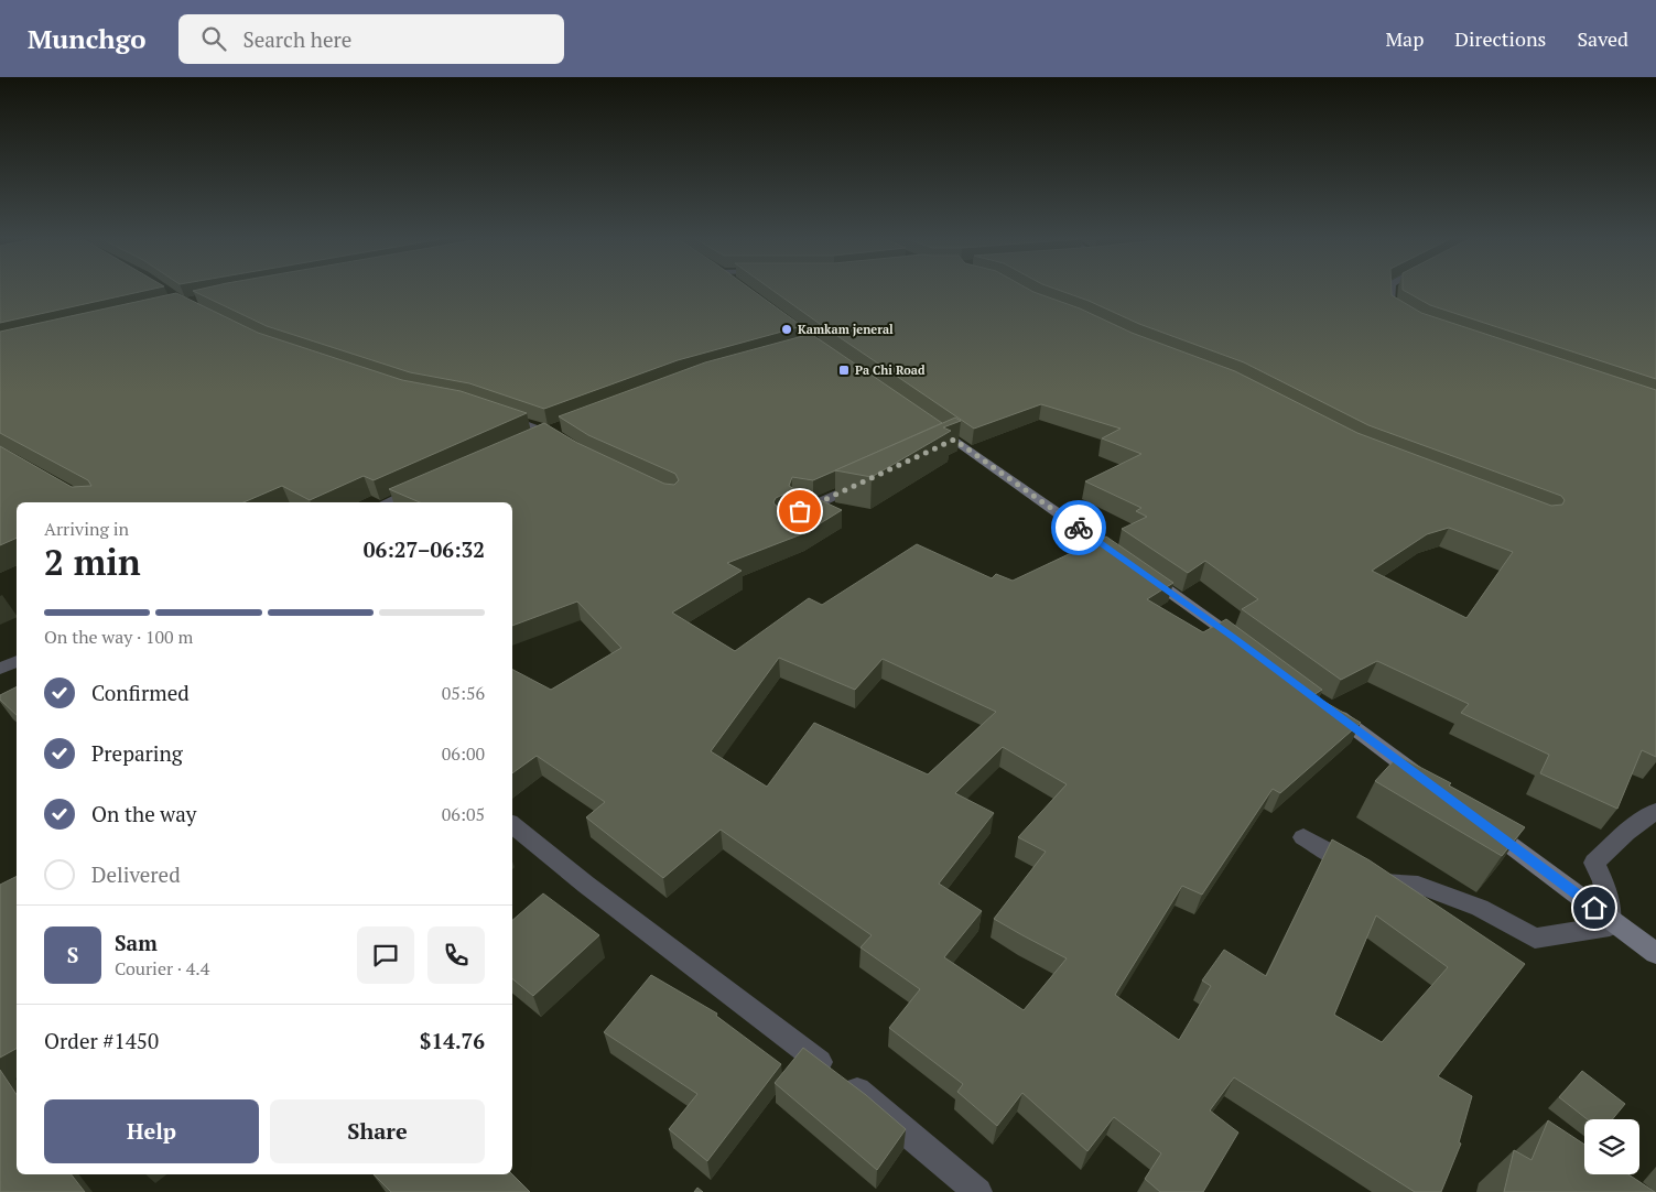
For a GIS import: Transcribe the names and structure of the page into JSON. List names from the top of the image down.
{
  "places": {
    "other": ["Kamkam jeneral"],
    "transit": ["Pa Chi Road"]
  },
  "page": {
    "header": "Munchgo",
    "search": "Search here",
    "nav": ["Map", "Directions", "Saved"],
    "heading": ["2 min", "Arriving in", "06:27–06:32"],
    "panel": [
      "Sam",
      "Courier · 4.4",
      "Order #1450",
      "$14.76"
    ],
    "bar": "On the way · 100 m",
    "list": [
      ["Confirmed", "05:56"],
      ["Preparing", "06:00"],
      ["On the way", "06:05"],
      "Delivered"
    ],
    "round": "S",
    "buttons": ["Help", "Share"]
  }
}
